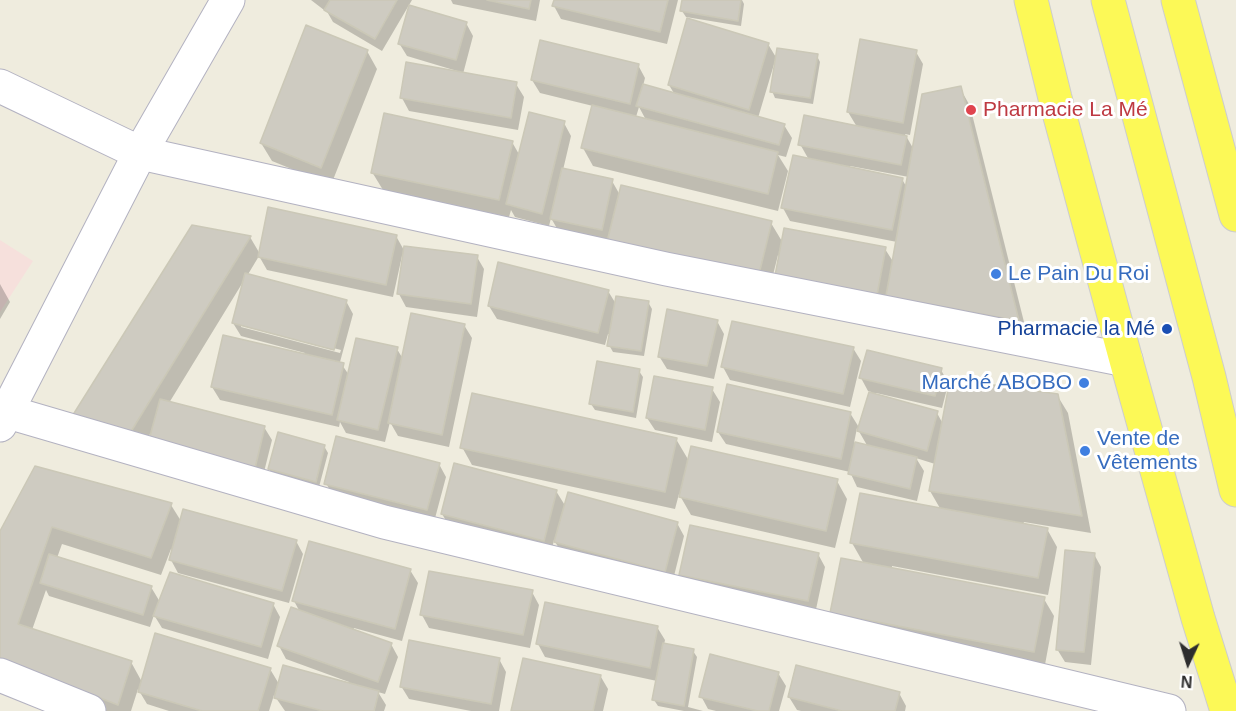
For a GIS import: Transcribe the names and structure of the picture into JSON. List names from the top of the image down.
{
  "places": [
    "Pharmacie La Mé",
    "Le Pain Du Roi",
    "Pharmacie la Mé",
    "Marché ABOBO",
    "Vente de Vêtements"
  ],
  "north": "bottom"
}
